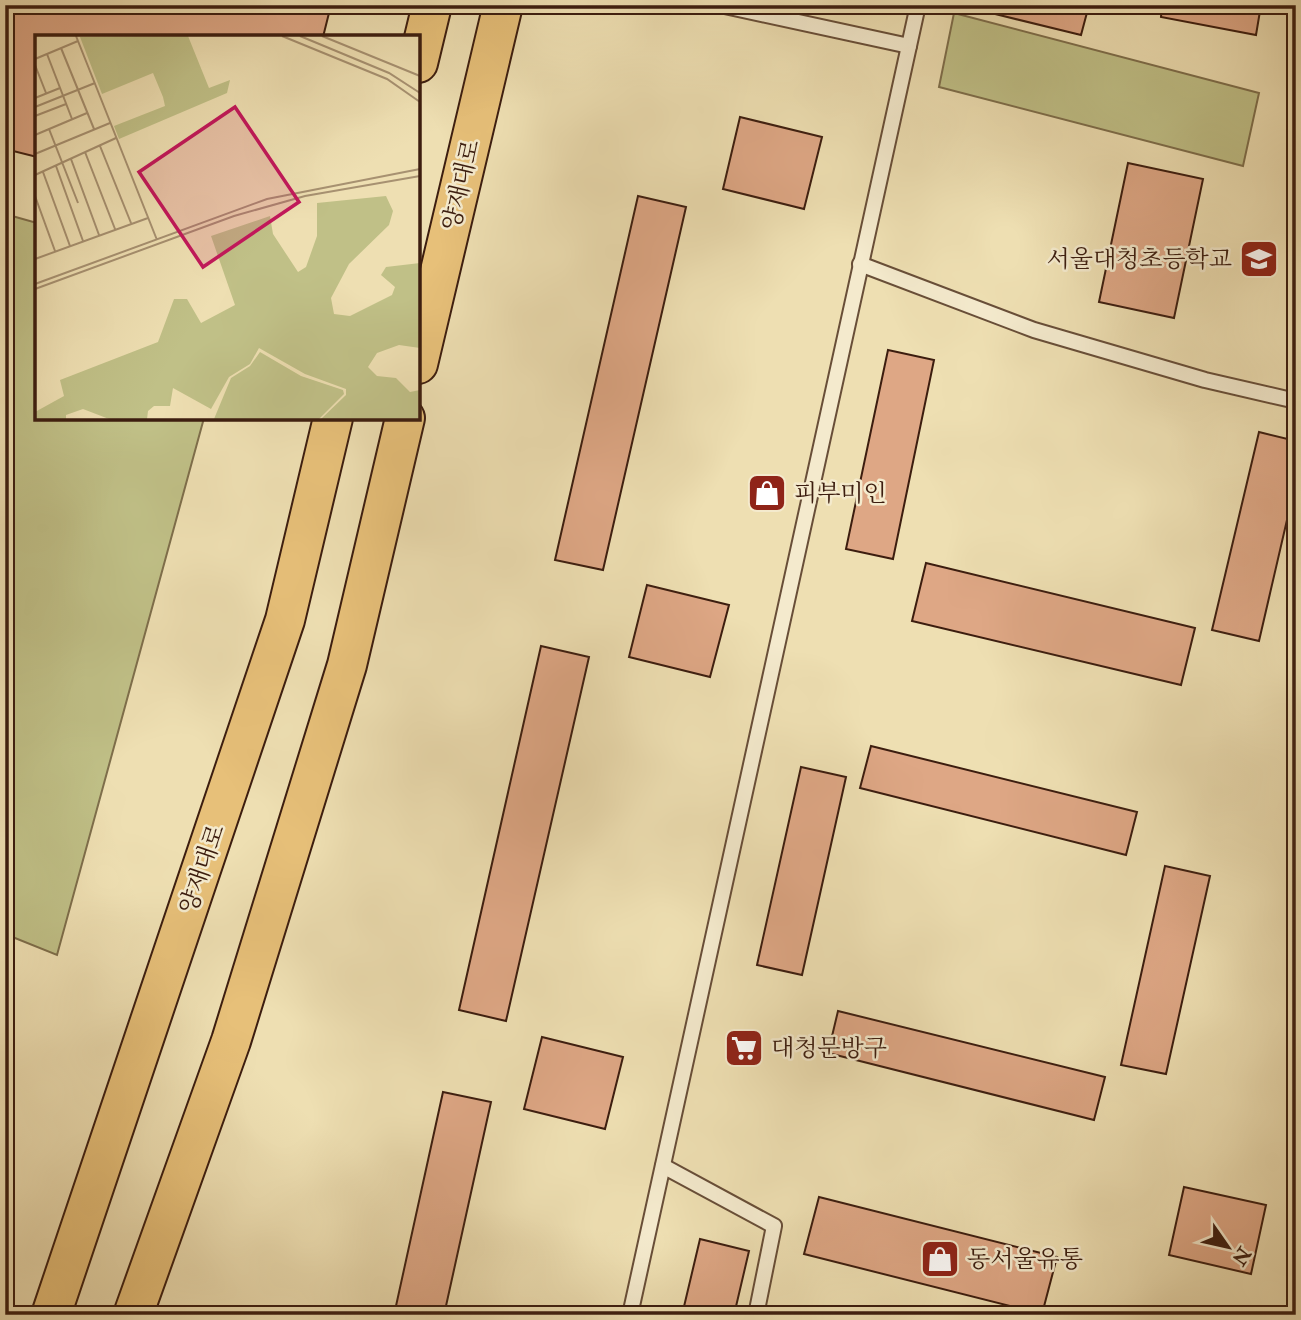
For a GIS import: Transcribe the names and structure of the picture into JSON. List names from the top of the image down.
{
  "streets": {
    "main road": ["양재대로"]
  },
  "places": {
    "school or university": ["서울대청초등학교"],
    "shop": ["피부미인", "동서울유통"],
    "supermarket": ["대청문방구"]
  },
  "north": "bottom right"
}
